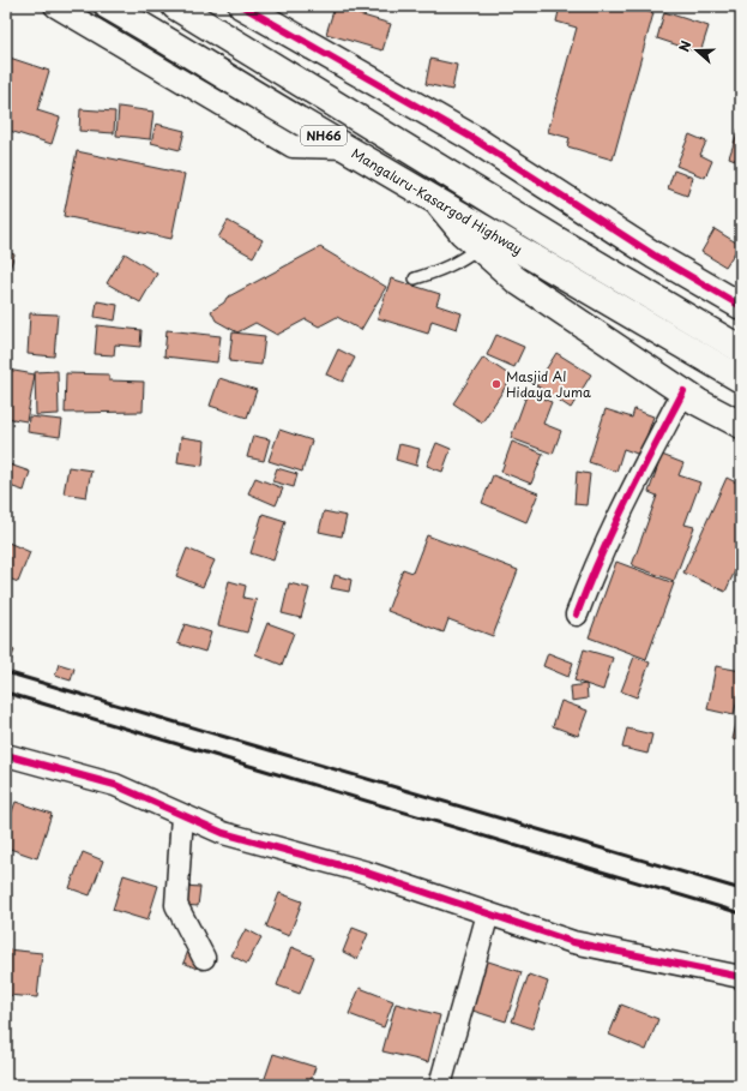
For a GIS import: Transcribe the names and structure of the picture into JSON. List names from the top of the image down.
{
  "streets": {
    "main road": ["NH66", "Mangaluru-Kasargod Highway"]
  },
  "places": ["Masjid Al Hidaya Juma"],
  "north": "left"
}
